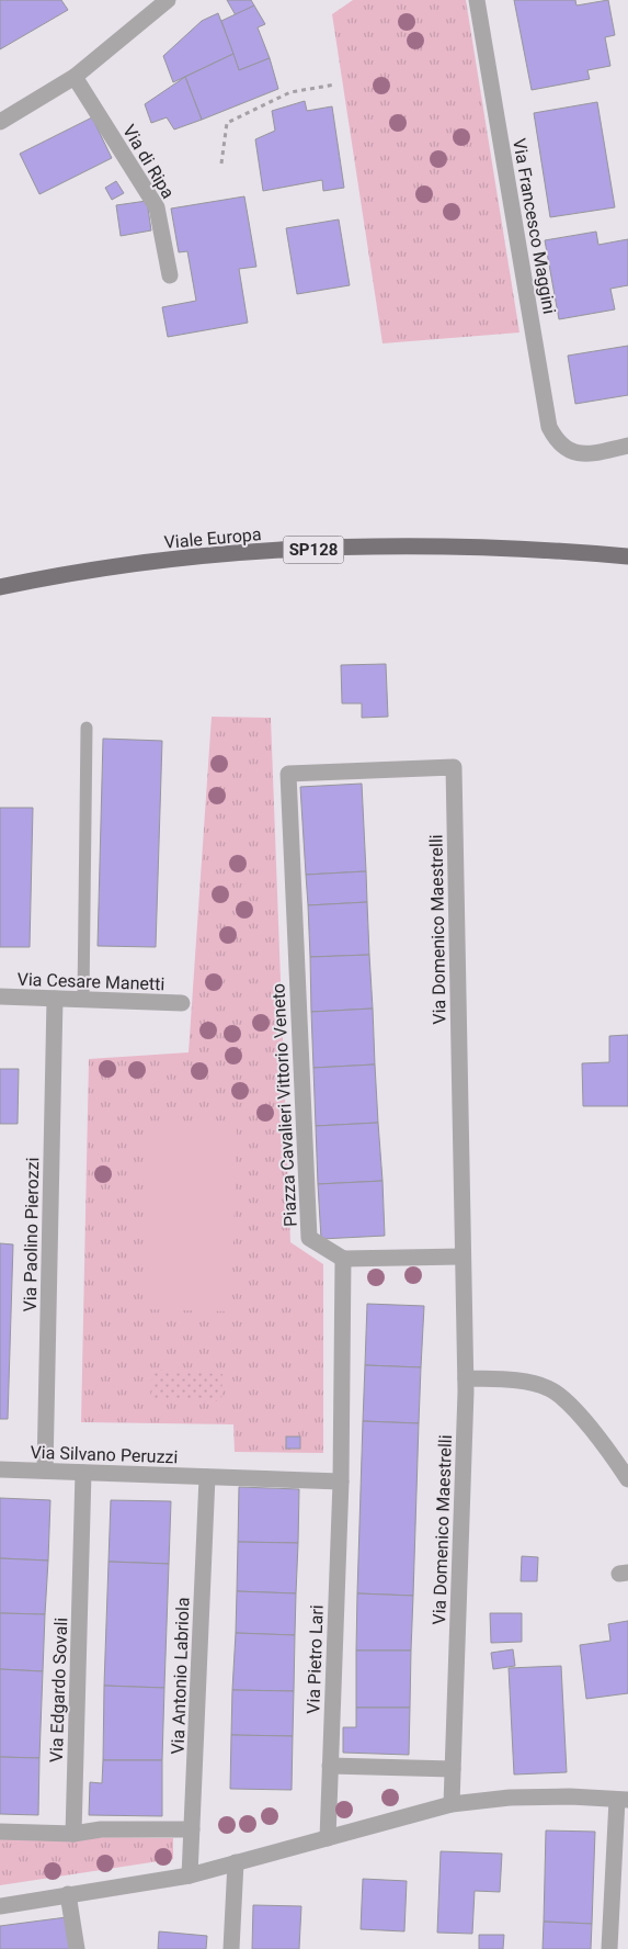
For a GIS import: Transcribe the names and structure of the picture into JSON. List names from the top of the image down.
{
  "streets": {
    "main road": ["Viale Europa", "SP128"],
    "street": [
      "Via di Ripa",
      "Via Francesco Maggini",
      "Via Domenico Maestrelli",
      "Via Cesare Manetti",
      "Piazza Cavalieri Vittorio Veneto",
      "Via Paolino Pierozzi",
      "Via Silvano Peruzzi",
      "Via Pietro Lari",
      "Via Antonio Labriola",
      "Via Edgardo Sovali"
    ]
  },
  "crossings": [
    ["Via Domenico Maestrelli", "Piazza Cavalieri Vittorio Veneto"],
    ["Via Cesare Manetti", "Via Paolino Pierozzi"],
    ["Via Paolino Pierozzi", "Via Silvano Peruzzi"],
    ["Via Silvano Peruzzi", "Via Antonio Labriola"],
    ["Via Silvano Peruzzi", "Via Edgardo Sovali"]
  ]
}
